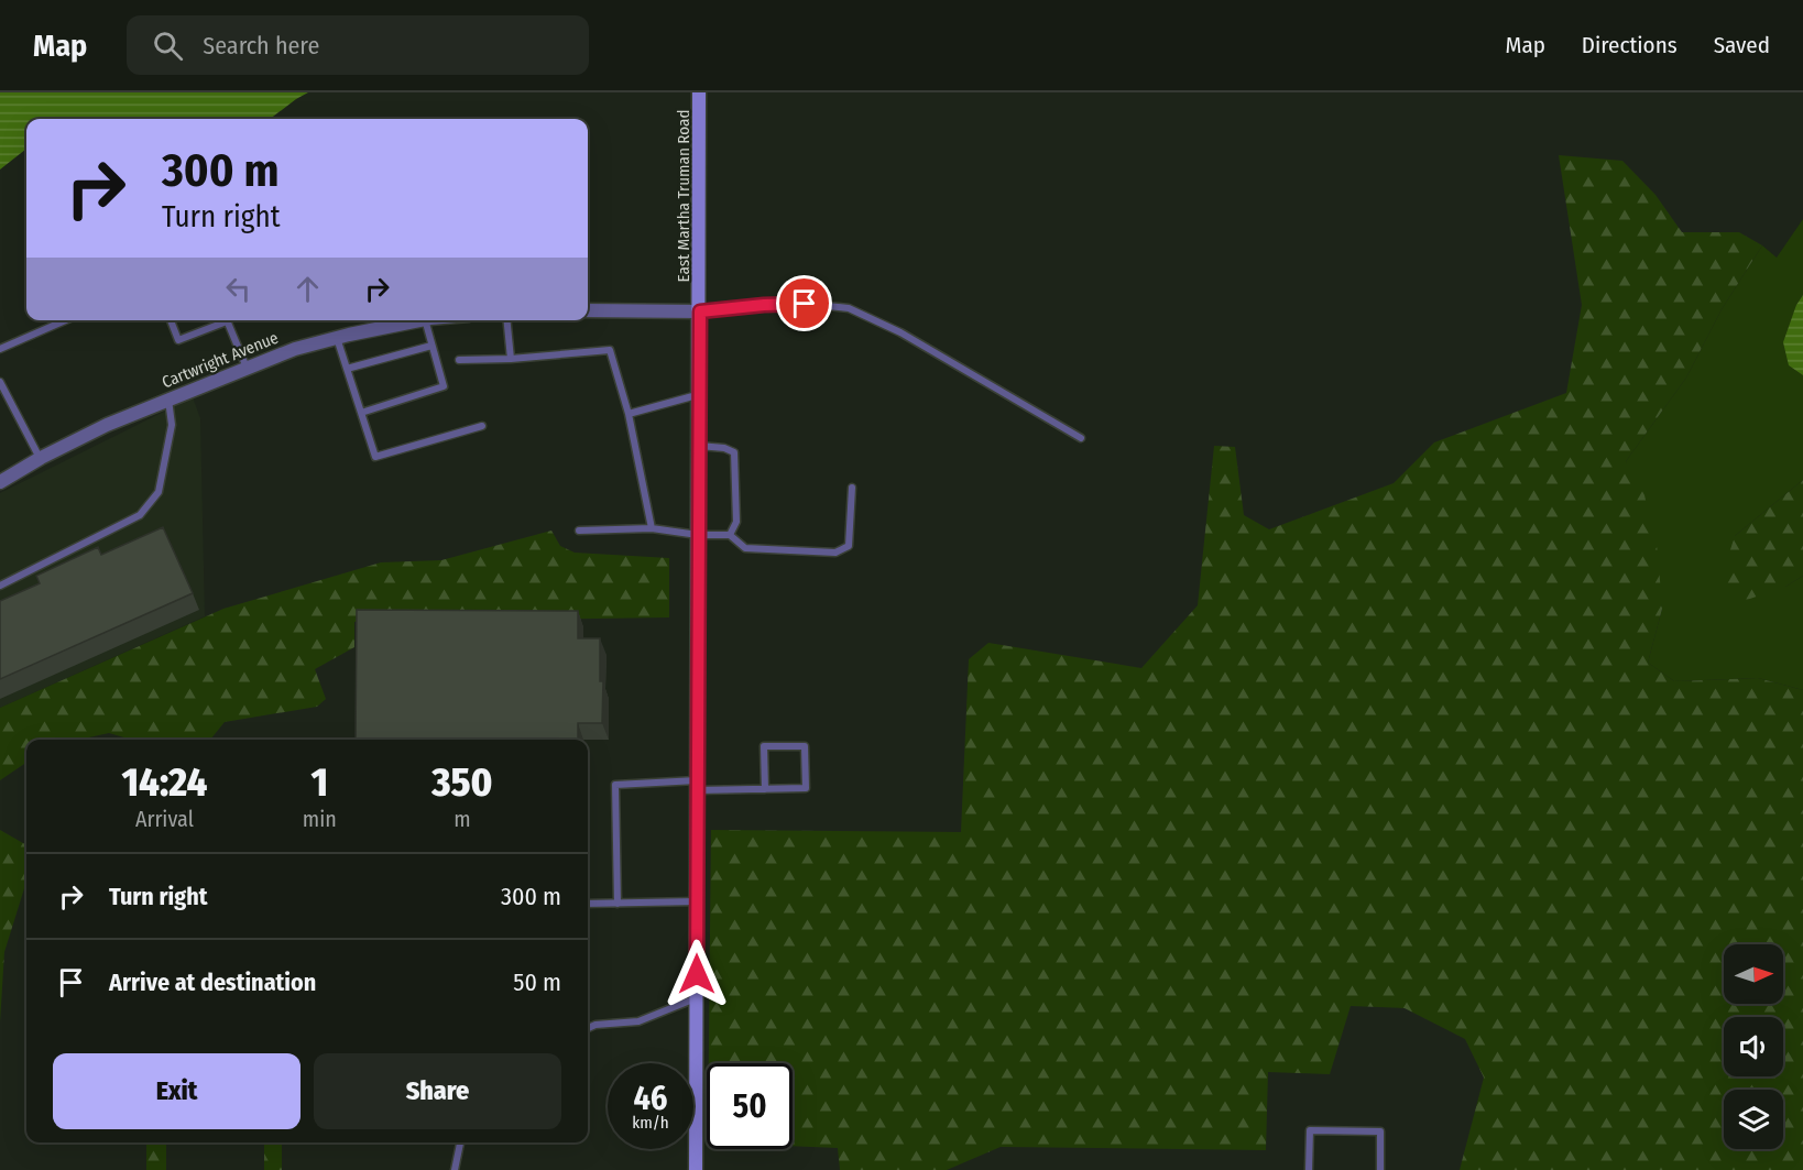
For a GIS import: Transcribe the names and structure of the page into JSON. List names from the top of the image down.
{
  "streets": {
    "main road": ["East Martha Truman Road"],
    "street": ["Cartwright Avenue"]
  },
  "north": "right",
  "page": {
    "header": "Map",
    "search": "Search here",
    "nav": ["Map", "Directions", "Saved"],
    "turn": ["300 m", "Turn right"],
    "eta": [
      "14:24",
      "Arrival",
      "1",
      "min",
      "350",
      "m"
    ],
    "list": [
      {
        "name": "Turn right",
        "value": "300 m"
      },
      {
        "name": "Arrive at destination",
        "value": "50 m"
      }
    ],
    "buttons": ["Exit", "Share"],
    "speed": "46 km/h",
    "limit": "50"
  }
}
